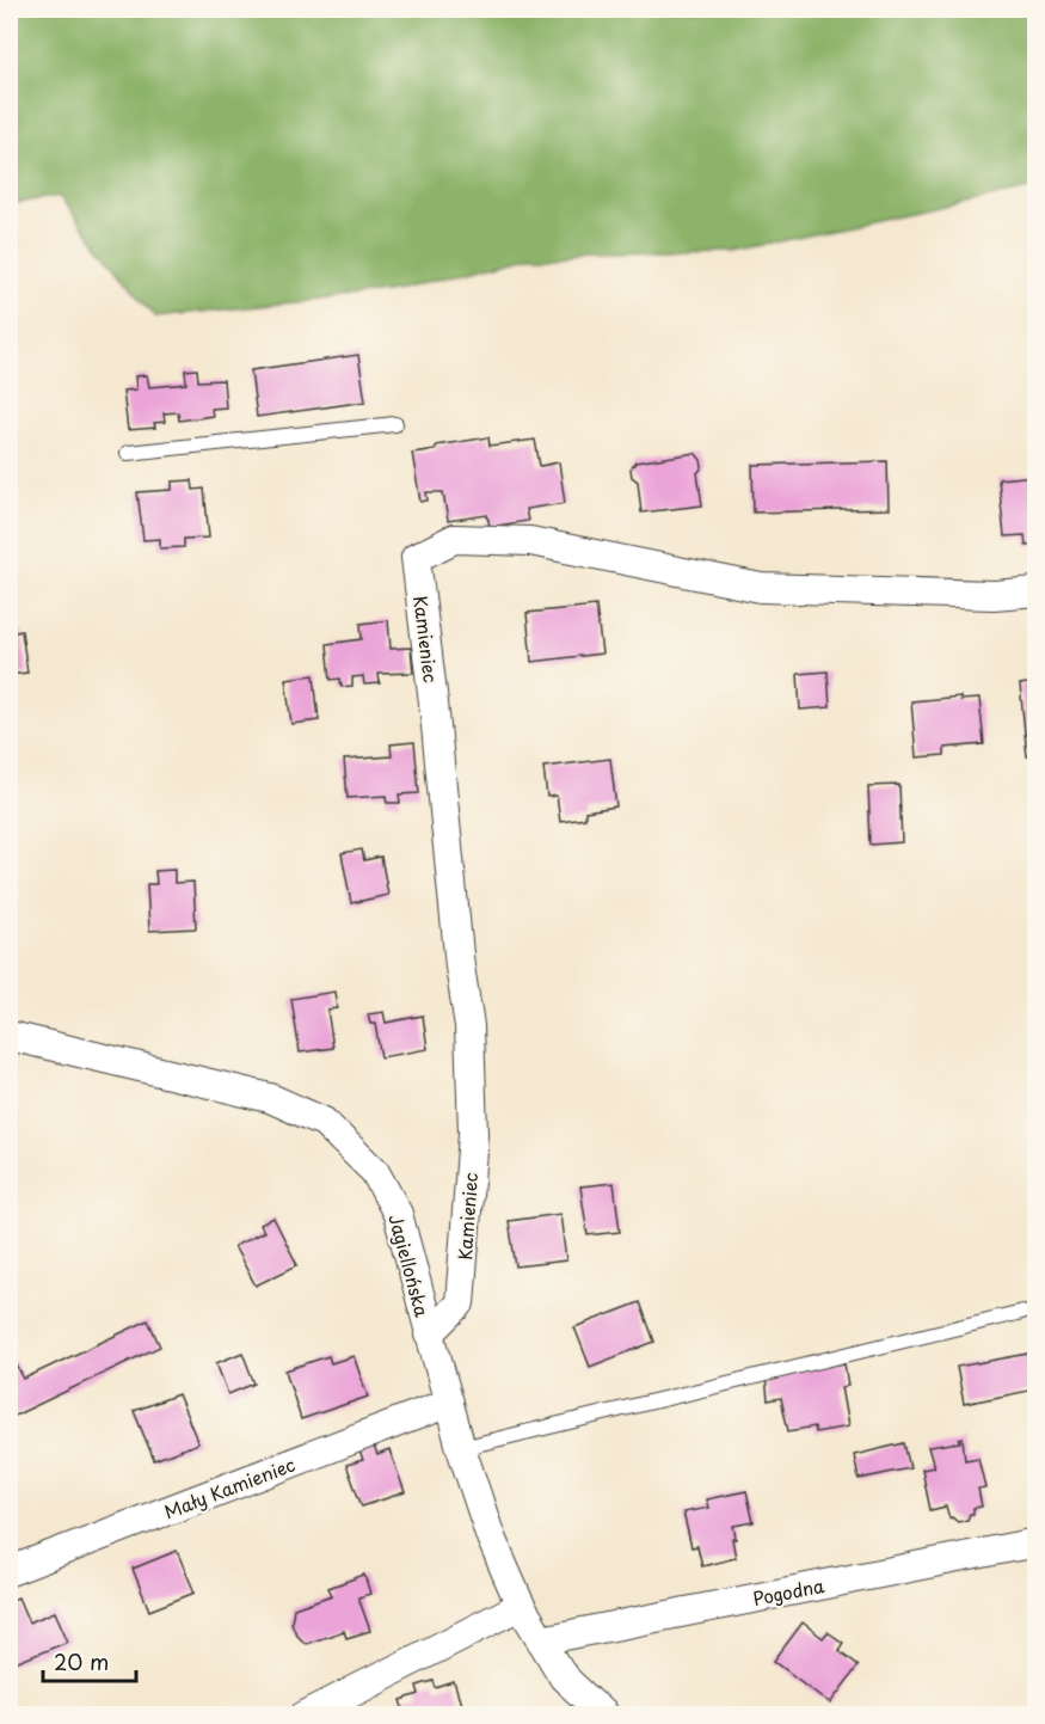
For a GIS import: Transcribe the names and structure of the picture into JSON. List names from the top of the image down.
{
  "streets": {
    "street": [
      "Kamieniec",
      "Jagiellońska",
      "Mały Kamieniec",
      "Pogodna"
    ]
  },
  "crossings": [
    ["Kamieniec", "Jagiellońska"],
    ["Jagiellońska", "Mały Kamieniec"],
    ["Jagiellońska", "Pogodna"]
  ],
  "scale_bar": "20 m"
}
